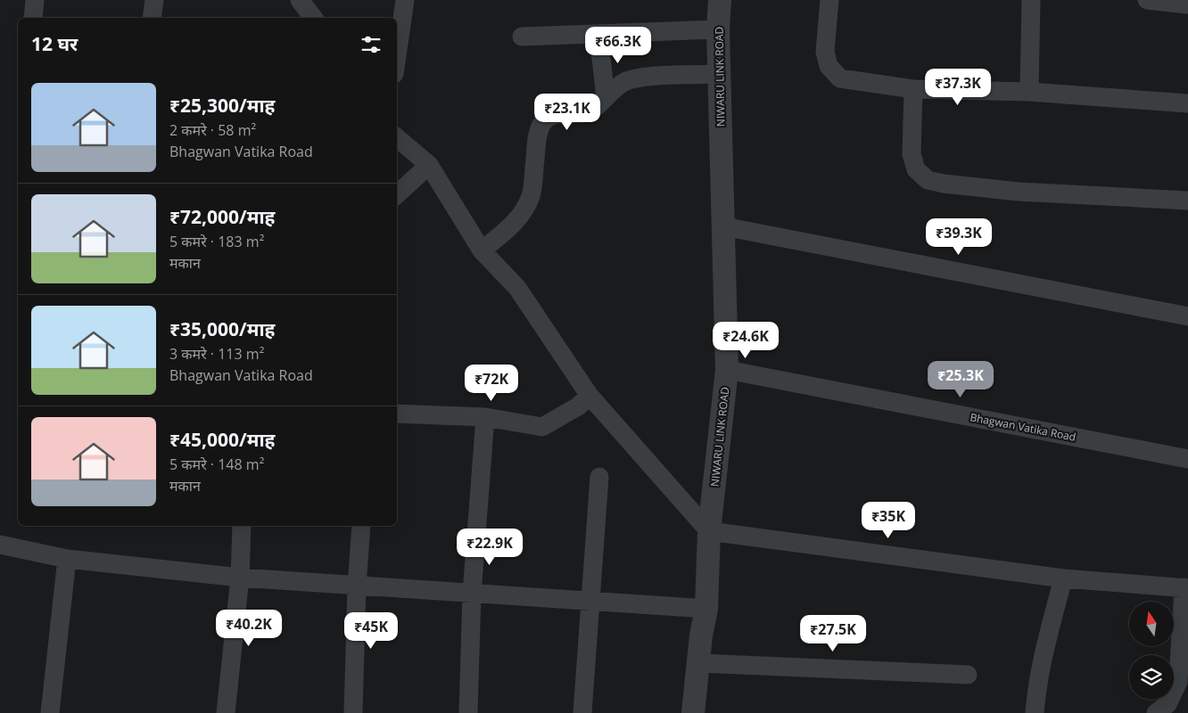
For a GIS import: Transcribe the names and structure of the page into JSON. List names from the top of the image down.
{
  "streets": {
    "street": ["NIWARU LINK ROAD", "Bhagwan Vatika Road"]
  },
  "crossings": [
    ["NIWARU LINK ROAD", "Bhagwan Vatika Road"]
  ],
  "north": "top",
  "page": {
    "heading": "12 घर",
    "price": [
      "₹66.3K",
      "₹37.3K",
      "₹23.1K",
      "₹39.3K",
      "₹24.6K",
      "₹25.3K",
      "₹72K",
      "₹35K",
      "₹22.9K",
      "₹40.2K",
      "₹45K",
      "₹27.5K"
    ],
    "list": [
      {
        "name": "₹25,300/माह",
        "note": "2 कमरे · 58 m² · Bhagwan Vatika Road"
      },
      {
        "name": "₹72,000/माह",
        "note": "5 कमरे · 183 m² · मकान"
      },
      {
        "name": "₹35,000/माह",
        "note": "3 कमरे · 113 m² · Bhagwan Vatika Road"
      },
      {
        "name": "₹45,000/माह",
        "note": "5 कमरे · 148 m² · मकान"
      }
    ]
  }
}
